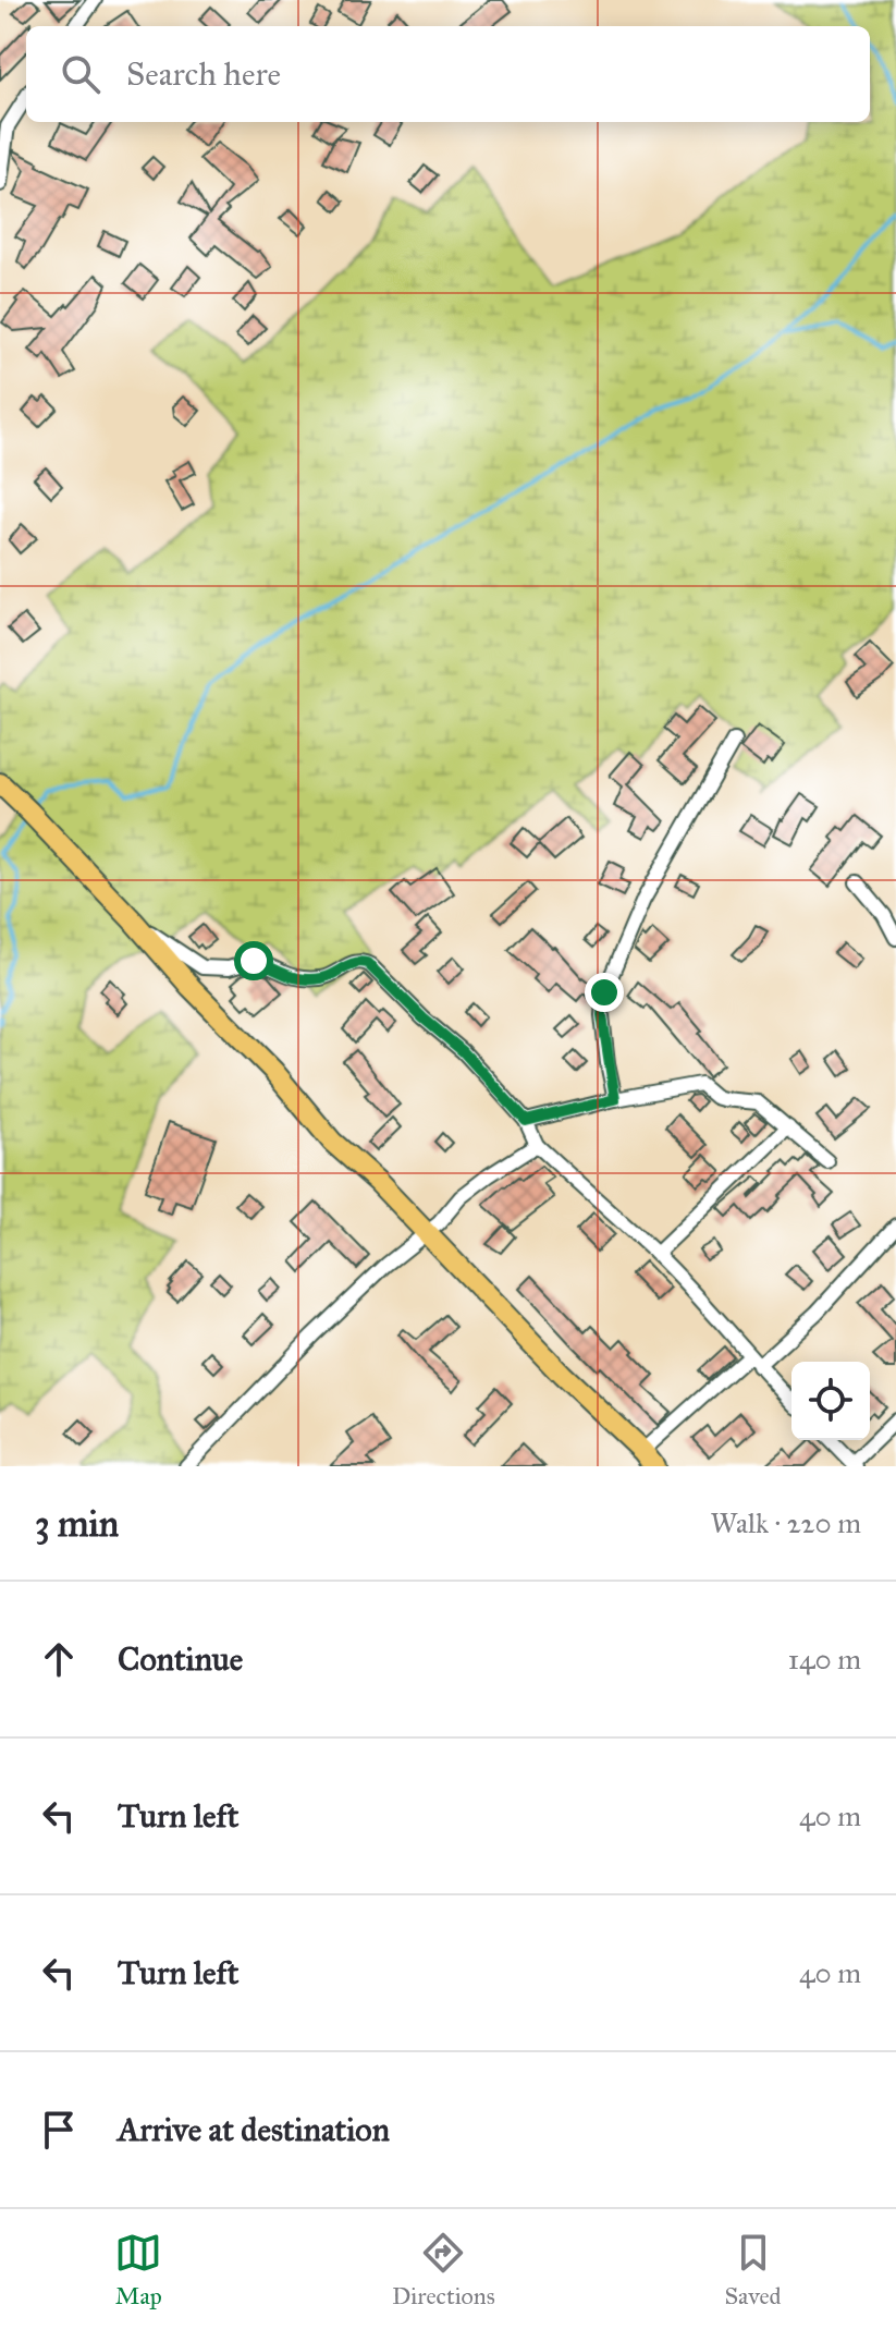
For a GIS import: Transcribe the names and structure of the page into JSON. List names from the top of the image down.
{
  "page": {
    "search": "Search here",
    "heading": ["3 min", "Walk · 220 m"],
    "list": [
      ["Continue", "140 m"],
      ["Turn left", "40 m"],
      ["Turn left", "40 m"],
      "Arrive at destination"
    ],
    "nav": ["Map", "Directions", "Saved"]
  }
}
